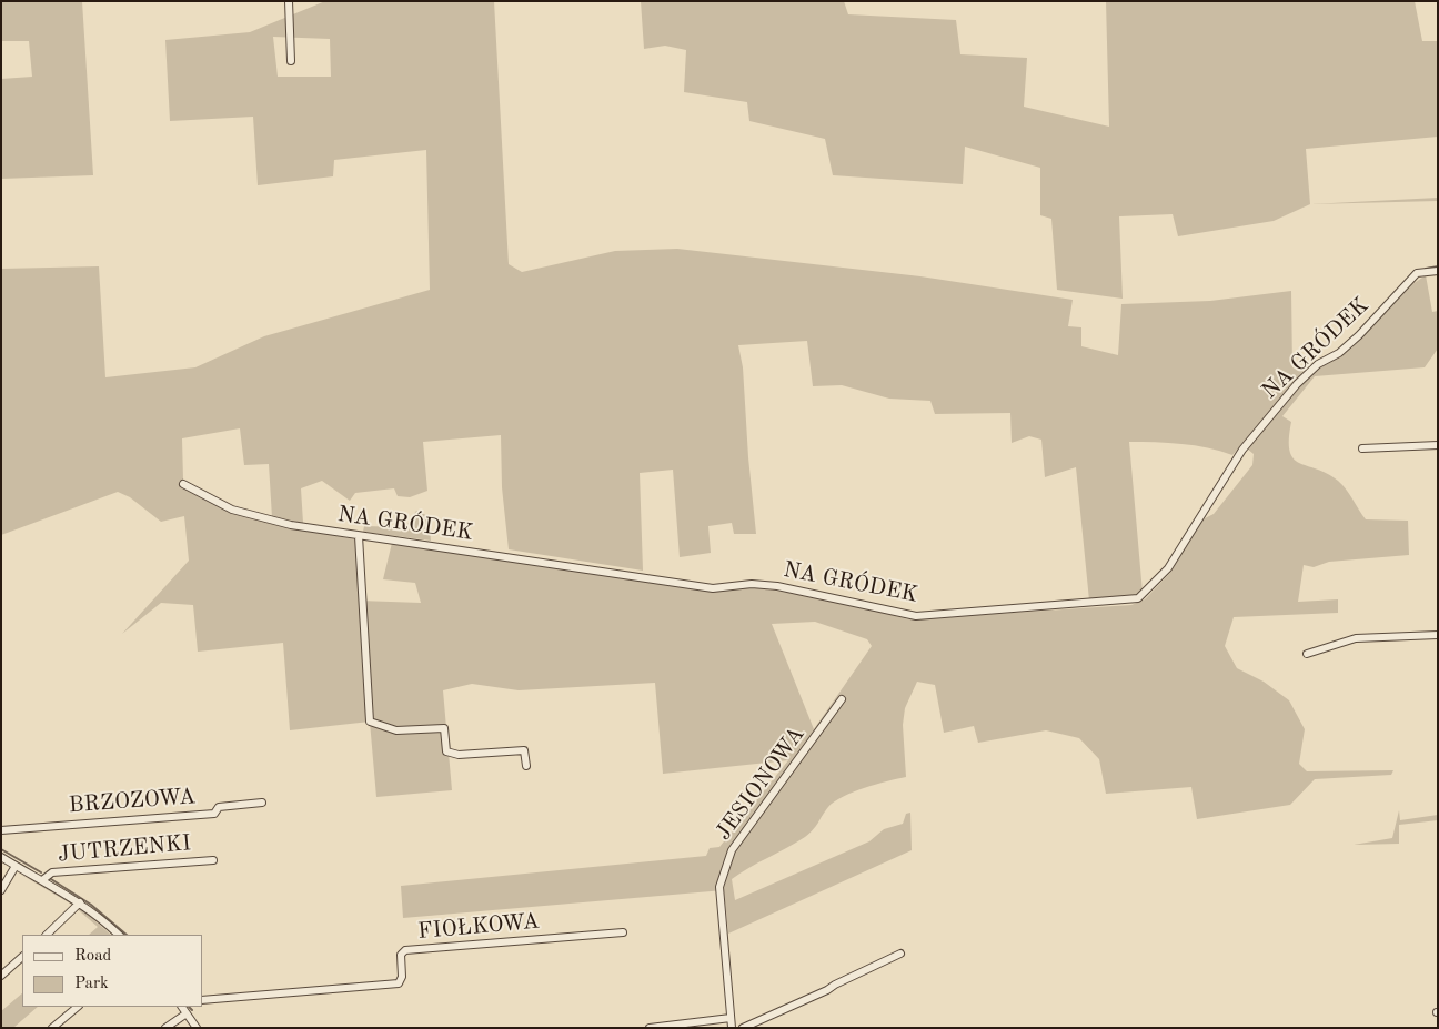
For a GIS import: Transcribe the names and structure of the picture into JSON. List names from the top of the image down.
{
  "streets": {
    "street": [
      "NA GRÓDEK",
      "JESIONOWA",
      "BRZOZOWA",
      "JUTRZENKI",
      "FIOŁKOWA"
    ]
  },
  "legend": ["Road", "Park"]
}
